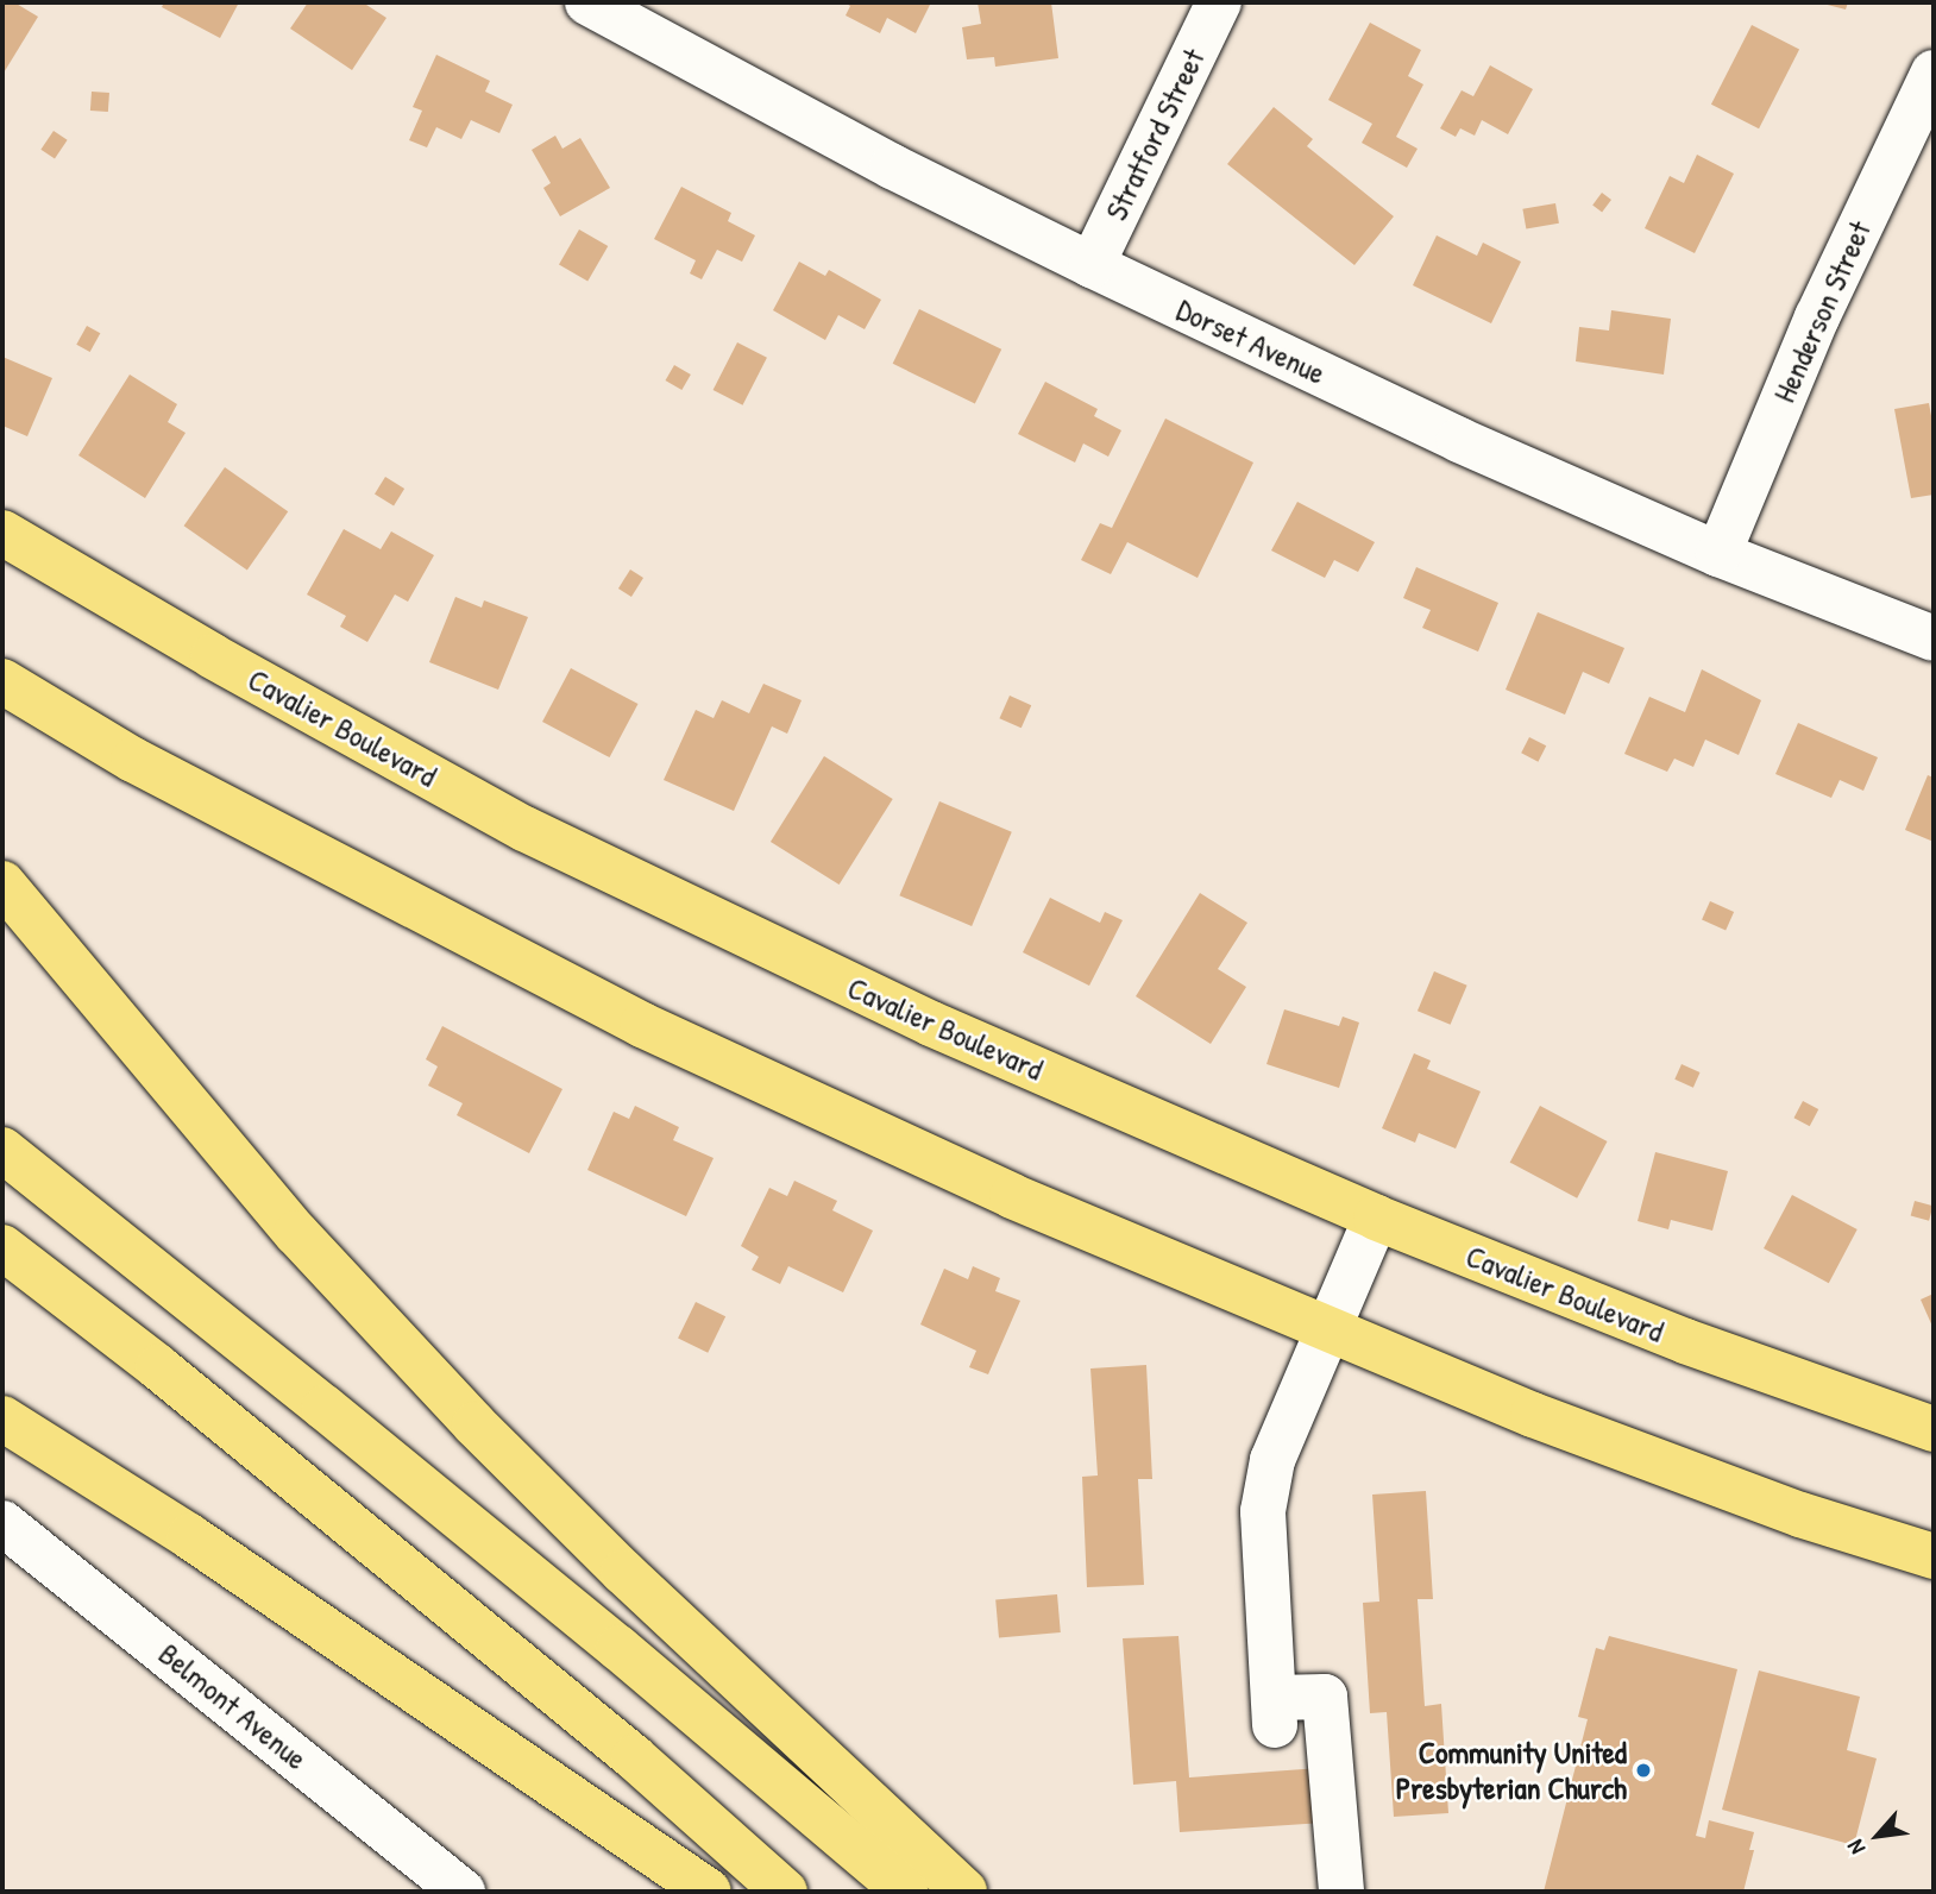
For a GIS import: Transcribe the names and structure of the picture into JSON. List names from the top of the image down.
{
  "streets": {
    "main road": ["Cavalier Boulevard"],
    "street": [
      "Stratford Street",
      "Henderson Street",
      "Dorset Avenue",
      "Belmont Avenue"
    ]
  },
  "crossings": [
    ["Stratford Street", "Dorset Avenue"],
    ["Henderson Street", "Dorset Avenue"]
  ],
  "places": ["Community United Presbyterian Church"],
  "north": "bottom left"
}
